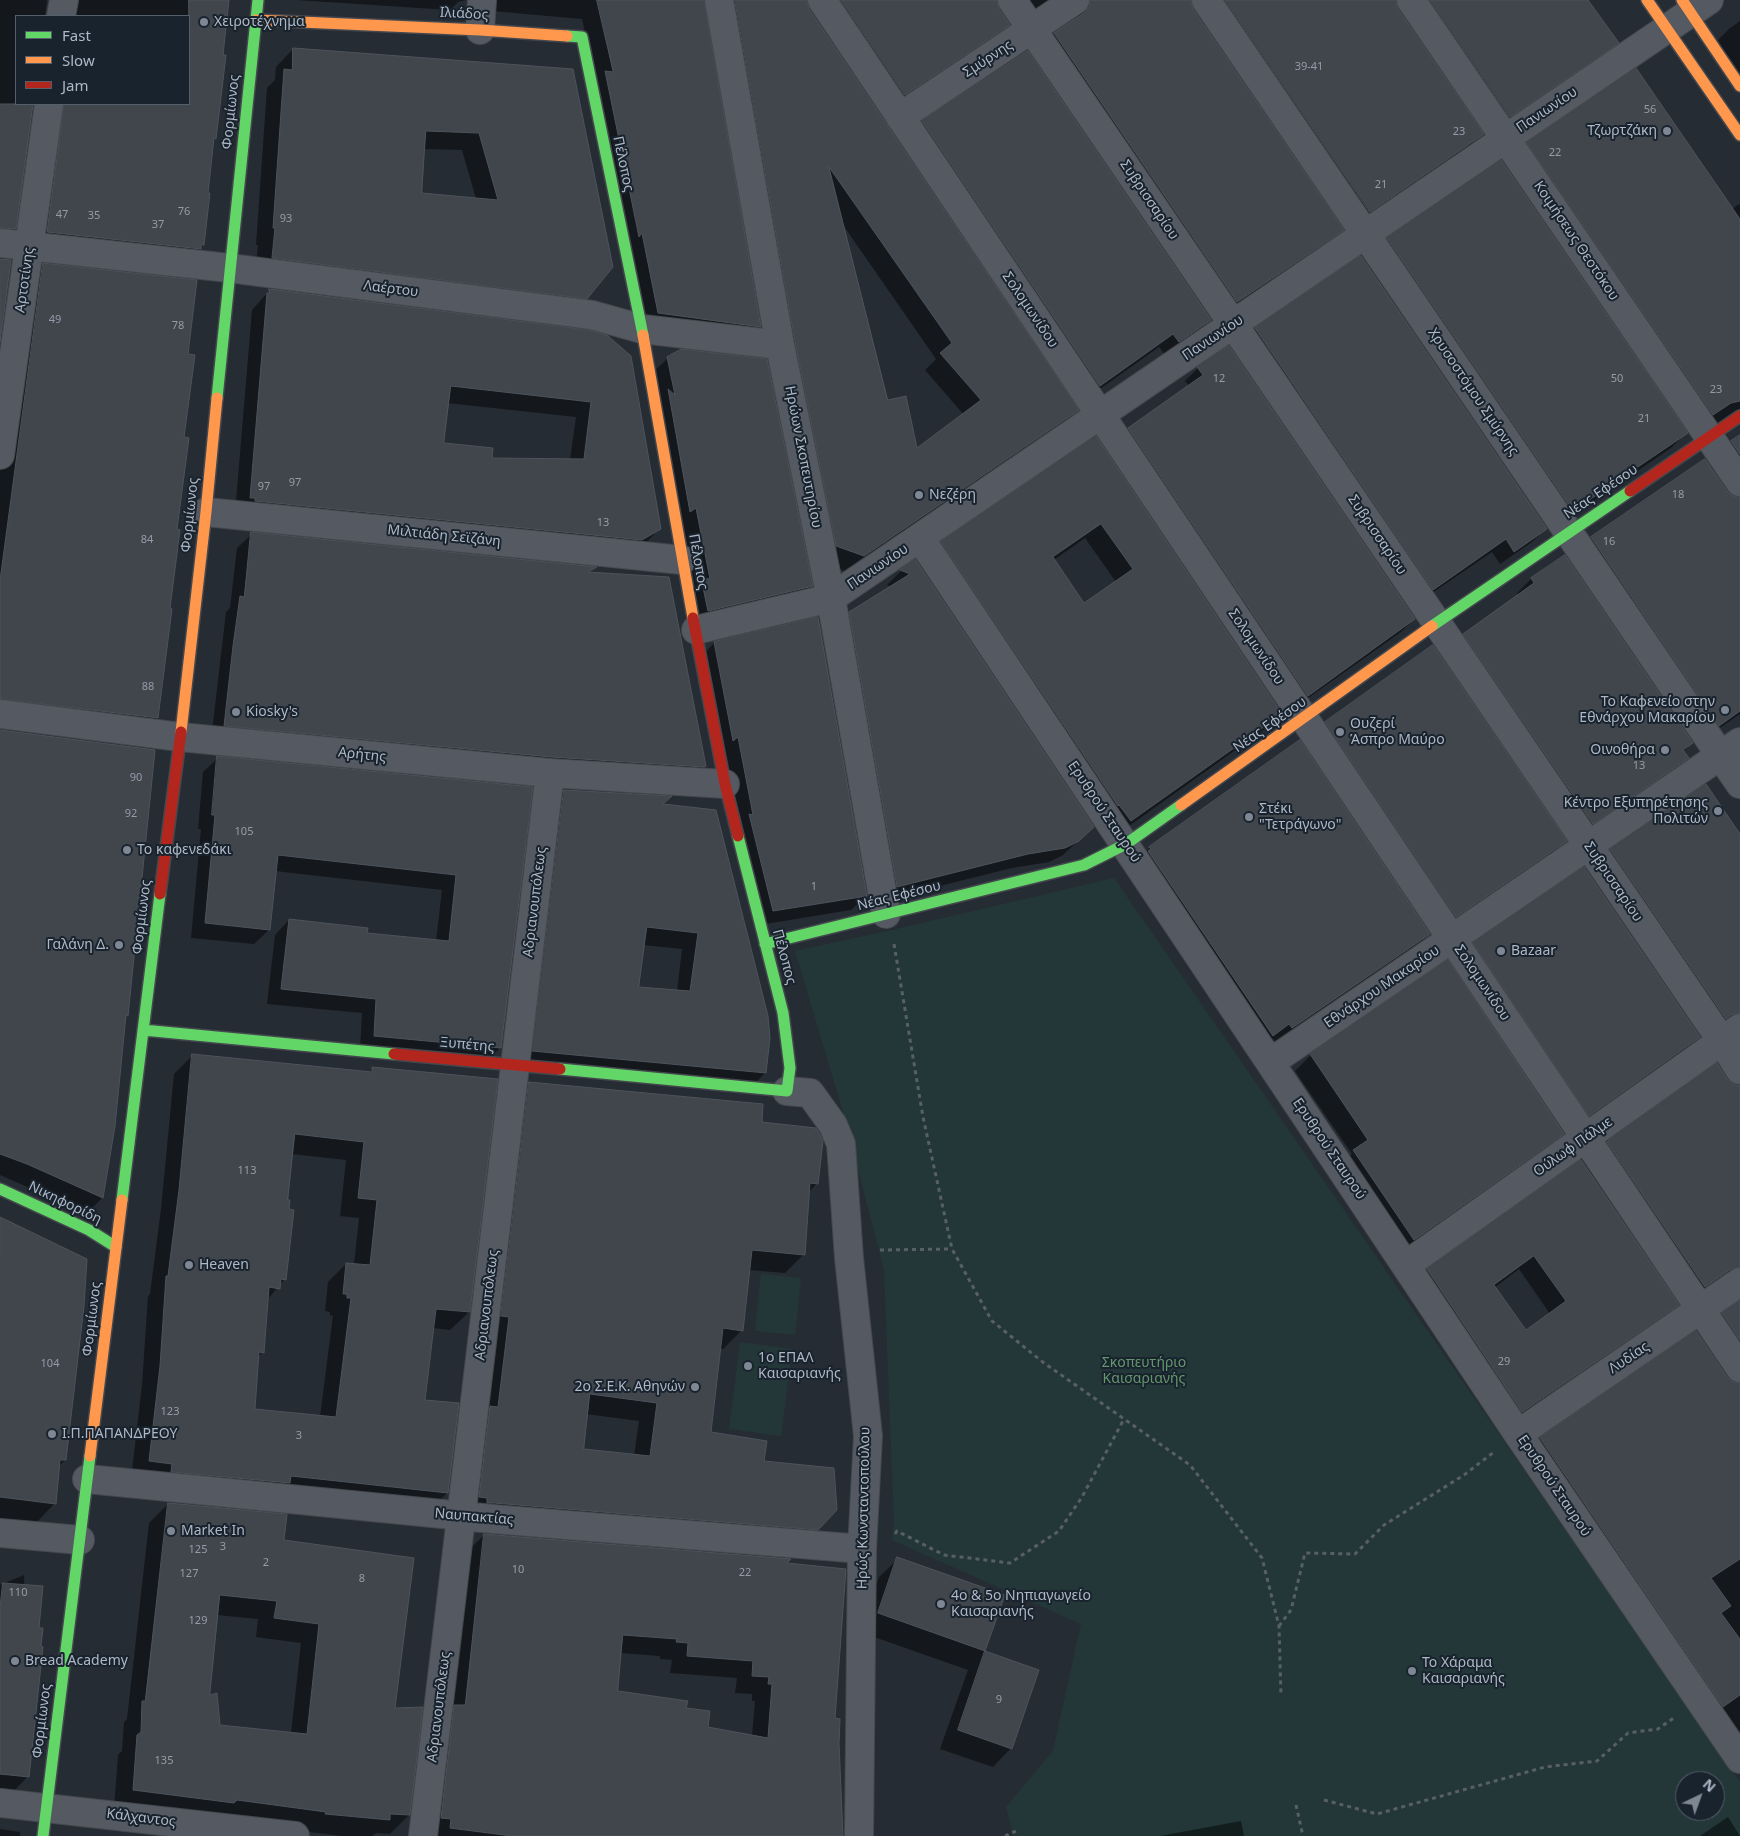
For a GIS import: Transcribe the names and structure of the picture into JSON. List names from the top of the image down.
{
  "streets": {
    "street": [
      "Ιλιάδος",
      "Σμύρνης",
      "Πανιωνίου",
      "Φορμίωνος",
      "Πέλοπος",
      "Συβρισσαρίου",
      "Κοιμήσεως Θεοτόκου",
      "Αρτοτίνης",
      "Λαέρτου",
      "Σολομωνίδου",
      "Χρυσοστόμου Σμύρνης",
      "Ηρώων Σκοπευτηρίου",
      "Νέας Εφέσου",
      "Μιλτιάδη Σεϊζάνη",
      "Αρήτης",
      "Ερυθρού Σταυρού",
      "Αδριανουπόλεως",
      "Εθνάρχου Μακαρίου",
      "Ξυπέτης",
      "Ούλωφ Πάλμε",
      "Νικηφορίδη",
      "Λυδίας",
      "Ηρώς Κωνσταντοπούλου",
      "Ναυπακτίας",
      "Κάλχαντος"
    ]
  },
  "crossings": [
    ["Ιλιάδος", "Φορμίωνος"],
    ["Ιλιάδος", "Πέλοπος"],
    ["Σμύρνης", "Συβρισσαρίου"],
    ["Σμύρνης", "Σολομωνίδου"],
    ["Πανιωνίου", "Πέλοπος"],
    ["Πανιωνίου", "Συβρισσαρίου"],
    ["Πανιωνίου", "Κοιμήσεως Θεοτόκου"],
    ["Πανιωνίου", "Σολομωνίδου"],
    ["Πανιωνίου", "Χρυσοστόμου Σμύρνης"],
    ["Πανιωνίου", "Ηρώων Σκοπευτηρίου"],
    ["Πανιωνίου", "Ερυθρού Σταυρού"],
    ["Φορμίωνος", "Λαέρτου"],
    ["Φορμίωνος", "Μιλτιάδη Σεϊζάνη"],
    ["Φορμίωνος", "Αρήτης"],
    ["Φορμίωνος", "Ξυπέτης"],
    ["Φορμίωνος", "Νικηφορίδη"],
    ["Φορμίωνος", "Ναυπακτίας"],
    ["Φορμίωνος", "Κάλχαντος"],
    ["Πέλοπος", "Λαέρτου"],
    ["Πέλοπος", "Νέας Εφέσου"],
    ["Πέλοπος", "Μιλτιάδη Σεϊζάνη"],
    ["Πέλοπος", "Αρήτης"],
    ["Πέλοπος", "Ξυπέτης"],
    ["Πέλοπος", "Ηρώς Κωνσταντοπούλου"],
    ["Συβρισσαρίου", "Νέας Εφέσου"],
    ["Συβρισσαρίου", "Εθνάρχου Μακαρίου"],
    ["Συβρισσαρίου", "Ούλωφ Πάλμε"],
    ["Κοιμήσεως Θεοτόκου", "Νέας Εφέσου"],
    ["Αρτοτίνης", "Λαέρτου"],
    ["Λαέρτου", "Ηρώων Σκοπευτηρίου"],
    ["Σολομωνίδου", "Νέας Εφέσου"],
    ["Σολομωνίδου", "Εθνάρχου Μακαρίου"],
    ["Σολομωνίδου", "Ούλωφ Πάλμε"],
    ["Σολομωνίδου", "Λυδίας"],
    ["Χρυσοστόμου Σμύρνης", "Νέας Εφέσου"],
    ["Χρυσοστόμου Σμύρνης", "Εθνάρχου Μακαρίου"],
    ["Ηρώων Σκοπευτηρίου", "Νέας Εφέσου"],
    ["Νέας Εφέσου", "Ερυθρού Σταυρού"],
    ["Αρήτης", "Αδριανουπόλεως"],
    ["Ερυθρού Σταυρού", "Εθνάρχου Μακαρίου"],
    ["Ερυθρού Σταυρού", "Ούλωφ Πάλμε"],
    ["Ερυθρού Σταυρού", "Λυδίας"],
    ["Αδριανουπόλεως", "Ξυπέτης"],
    ["Αδριανουπόλεως", "Ναυπακτίας"],
    ["Ξυπέτης", "Ηρώς Κωνσταντοπούλου"],
    ["Ηρώς Κωνσταντοπούλου", "Ναυπακτίας"]
  ],
  "parks": ["Σκοπευτήριο Καισαριανής"],
  "places": [
    "Χειροτέχνημα",
    "Τζωρτζάκη",
    "Νεζέρη",
    "Το Καφενείο στην Εθνάρχου Μακαρίου",
    "Kiosky's",
    "Ουζερί Άσπρο Μαύρο",
    "Οινοθήρα",
    "Κέντρο Εξυπηρέτησης Πολιτών",
    "Στέκι \"Τετράγωνο\"",
    "Το καφενεδάκι",
    "Γαλάνη Δ.",
    "Bazaar",
    "Heaven",
    "1ο ΕΠΑΛ Καισαριανής",
    "2ο Σ.Ε.Κ. Αθηνών",
    "Ι.Π.ΠΑΠΑΝΔΡΕΟΥ",
    "Market In",
    "4o & 5ο Νηπιαγωγείο Καισαριανής",
    "Bread Academy",
    "Το Χάραμα Καισαριανής"
  ],
  "house_numbers": [
    "39-41",
    "56",
    "23",
    "22",
    "21",
    "76",
    "47",
    "35",
    "93",
    "37",
    "49",
    "78",
    "12",
    "50",
    "23",
    "21",
    "97",
    "97",
    "18",
    "13",
    "84",
    "16",
    "88",
    "13",
    "90",
    "92",
    "105",
    "1",
    "113",
    "29",
    "104",
    "123",
    "3",
    "3",
    "125",
    "2",
    "10",
    "22",
    "127",
    "8",
    "110",
    "129",
    "9",
    "135"
  ],
  "legend": ["Fast", "Slow", "Jam"],
  "north": "top right"
}
